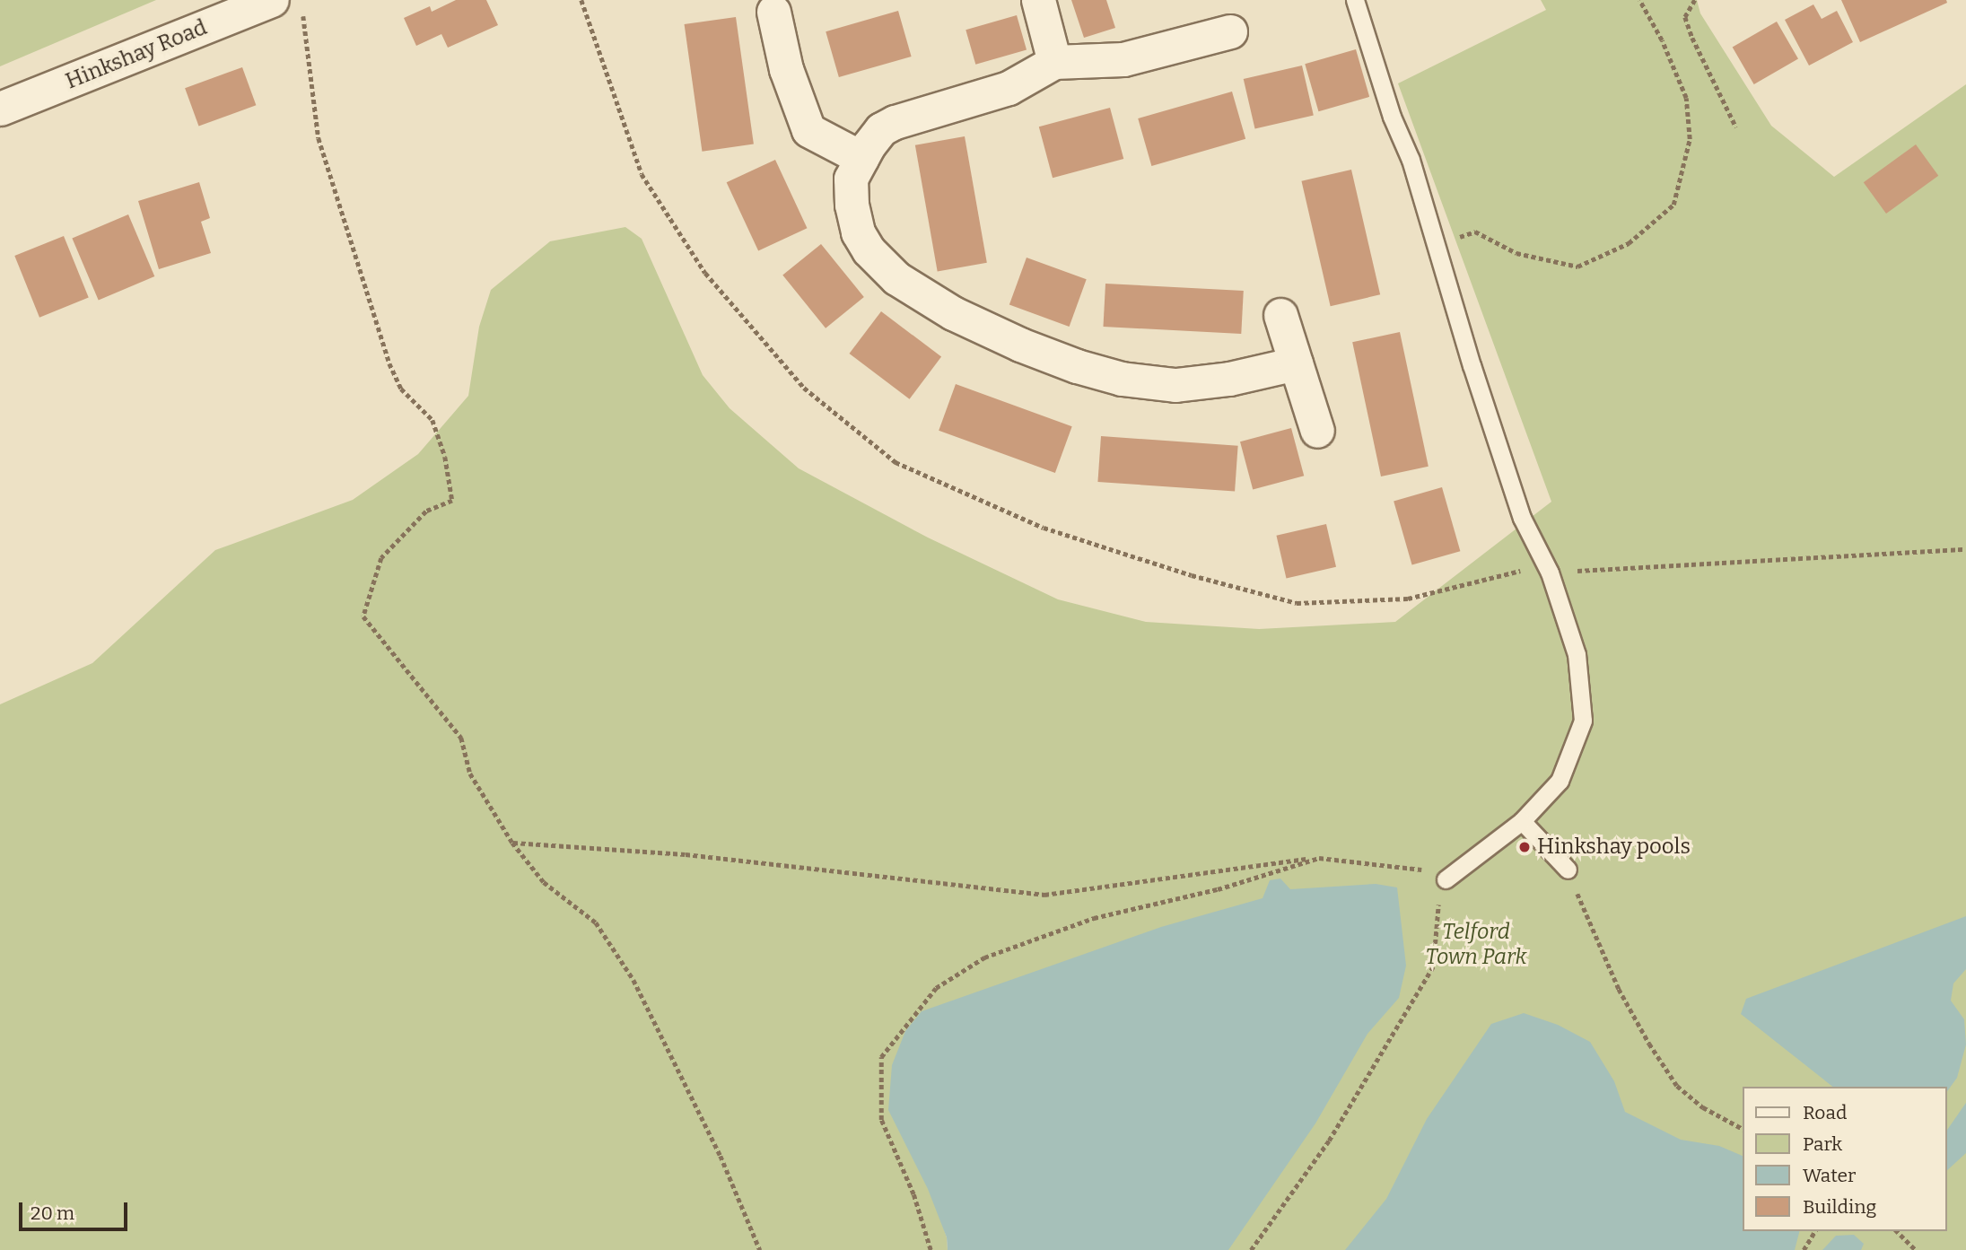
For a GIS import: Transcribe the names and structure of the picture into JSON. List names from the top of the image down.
{
  "streets": {
    "street": ["Hinkshay Road"]
  },
  "parks": ["Telford Town Park"],
  "places": ["Hinkshay pools"],
  "legend": [
    "Road",
    "Park",
    "Water",
    "Building"
  ],
  "scale_bar": "20 m"
}
